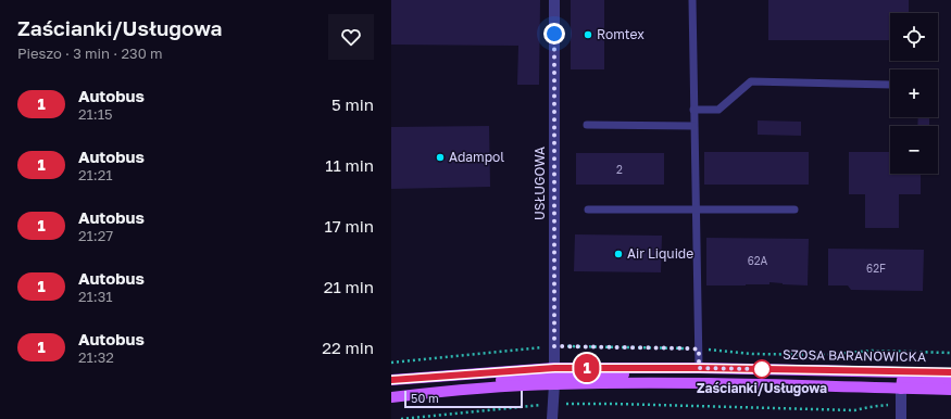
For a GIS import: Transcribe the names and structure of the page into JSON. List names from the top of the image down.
{
  "streets": {
    "main road": ["SZOSA BARANOWICKA"],
    "street": ["USŁUGOWA"]
  },
  "crossings": [
    ["USŁUGOWA", "SZOSA BARANOWICKA"]
  ],
  "places": [
    "Romtex",
    "Adampol",
    "Air Liquide",
    "Zaścianki/Usługowa"
  ],
  "lines": ["bus line 1"],
  "house_numbers": ["2", "62A", "62F"],
  "scale_bar": "50 m",
  "page": {
    "heading": ["Zaścianki/Usługowa", "Pieszo · 3 min · 230 m"],
    "on_map": "1",
    "map_buttons": ["+", "−"],
    "list": [
      {
        "mark": "1",
        "name": "Autobus",
        "note": "21:15",
        "value": "5 min"
      },
      {
        "mark": "1",
        "name": "Autobus",
        "note": "21:21",
        "value": "11 min"
      },
      {
        "mark": "1",
        "name": "Autobus",
        "note": "21:27",
        "value": "17 min"
      },
      {
        "mark": "1",
        "name": "Autobus",
        "note": "21:31",
        "value": "21 min"
      },
      {
        "mark": "1",
        "name": "Autobus",
        "note": "21:32",
        "value": "22 min"
      }
    ],
    "scale": "50 m"
  }
}
